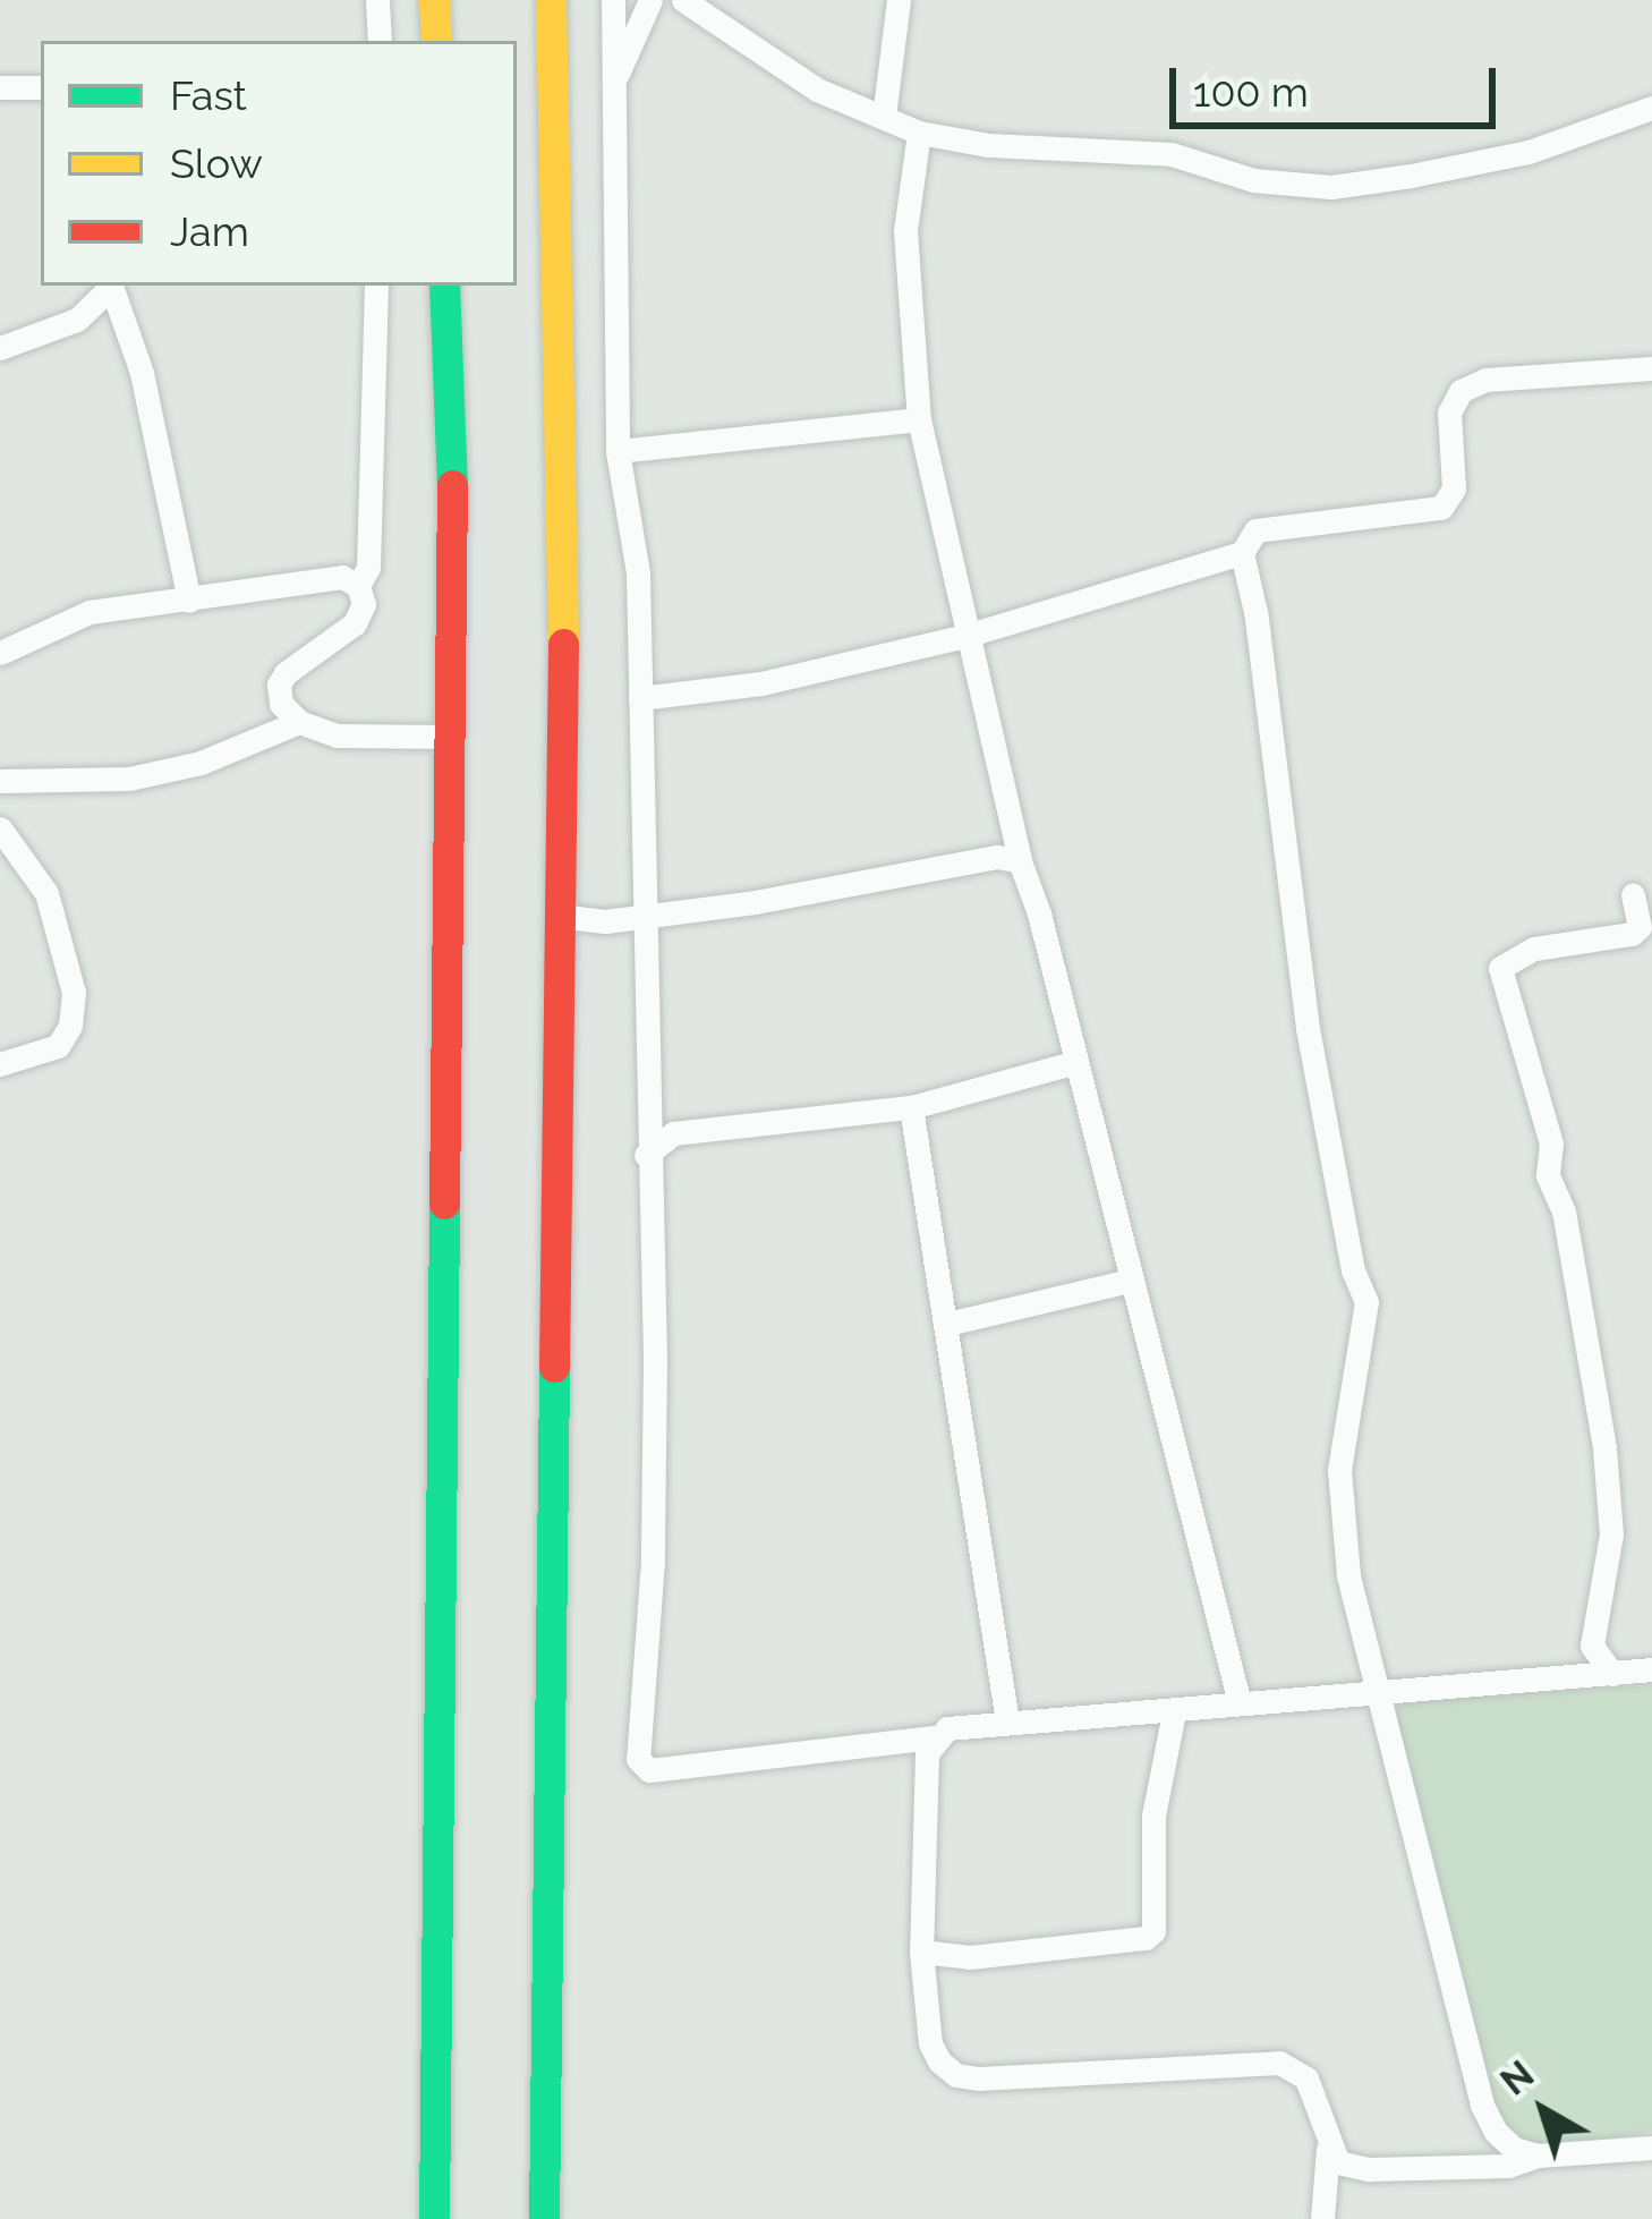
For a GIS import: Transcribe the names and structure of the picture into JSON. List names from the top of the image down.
{
  "legend": ["Fast", "Slow", "Jam"],
  "scale_bar": "100 m",
  "north": "top left"
}
